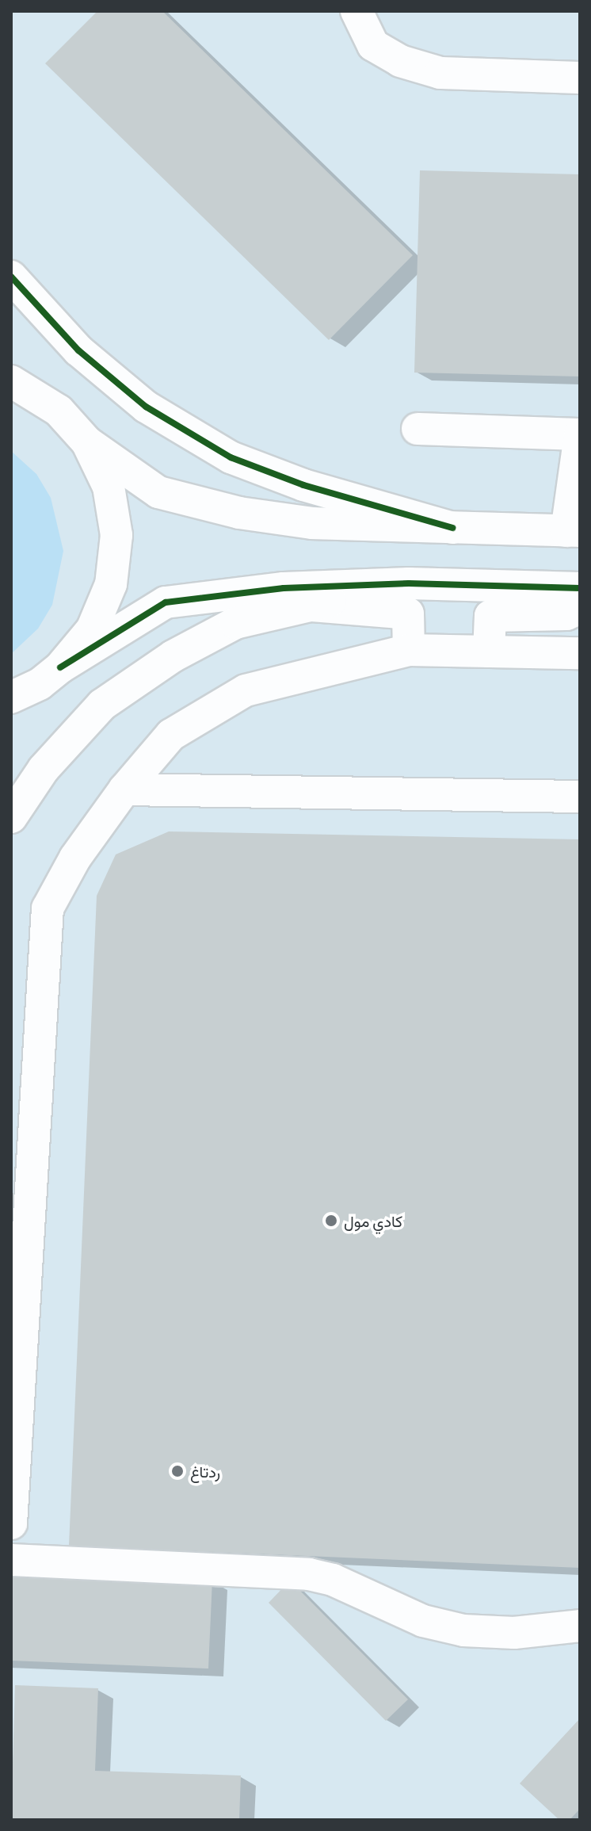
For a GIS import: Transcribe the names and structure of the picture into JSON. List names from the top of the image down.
{
  "places": ["كادي مول", "ردتاغ"]
}
